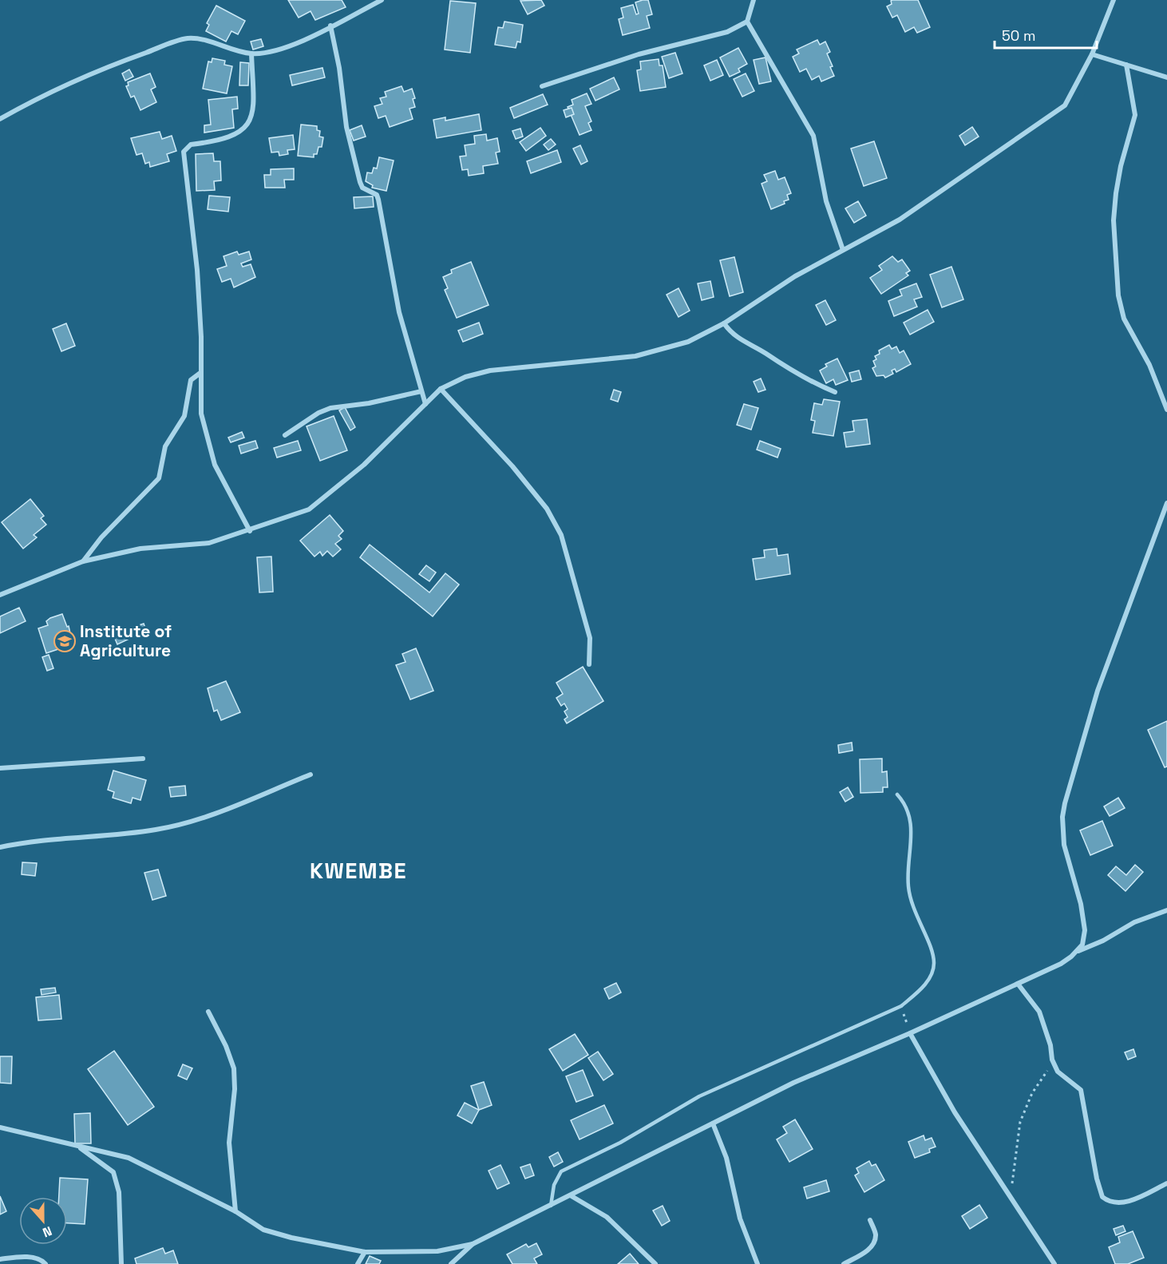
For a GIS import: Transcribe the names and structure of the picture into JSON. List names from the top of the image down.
{
  "districts": ["KWEMBE"],
  "places": {
    "school or university": ["Institute of Agriculture"]
  },
  "scale_bar": "50 m",
  "north": "bottom"
}
